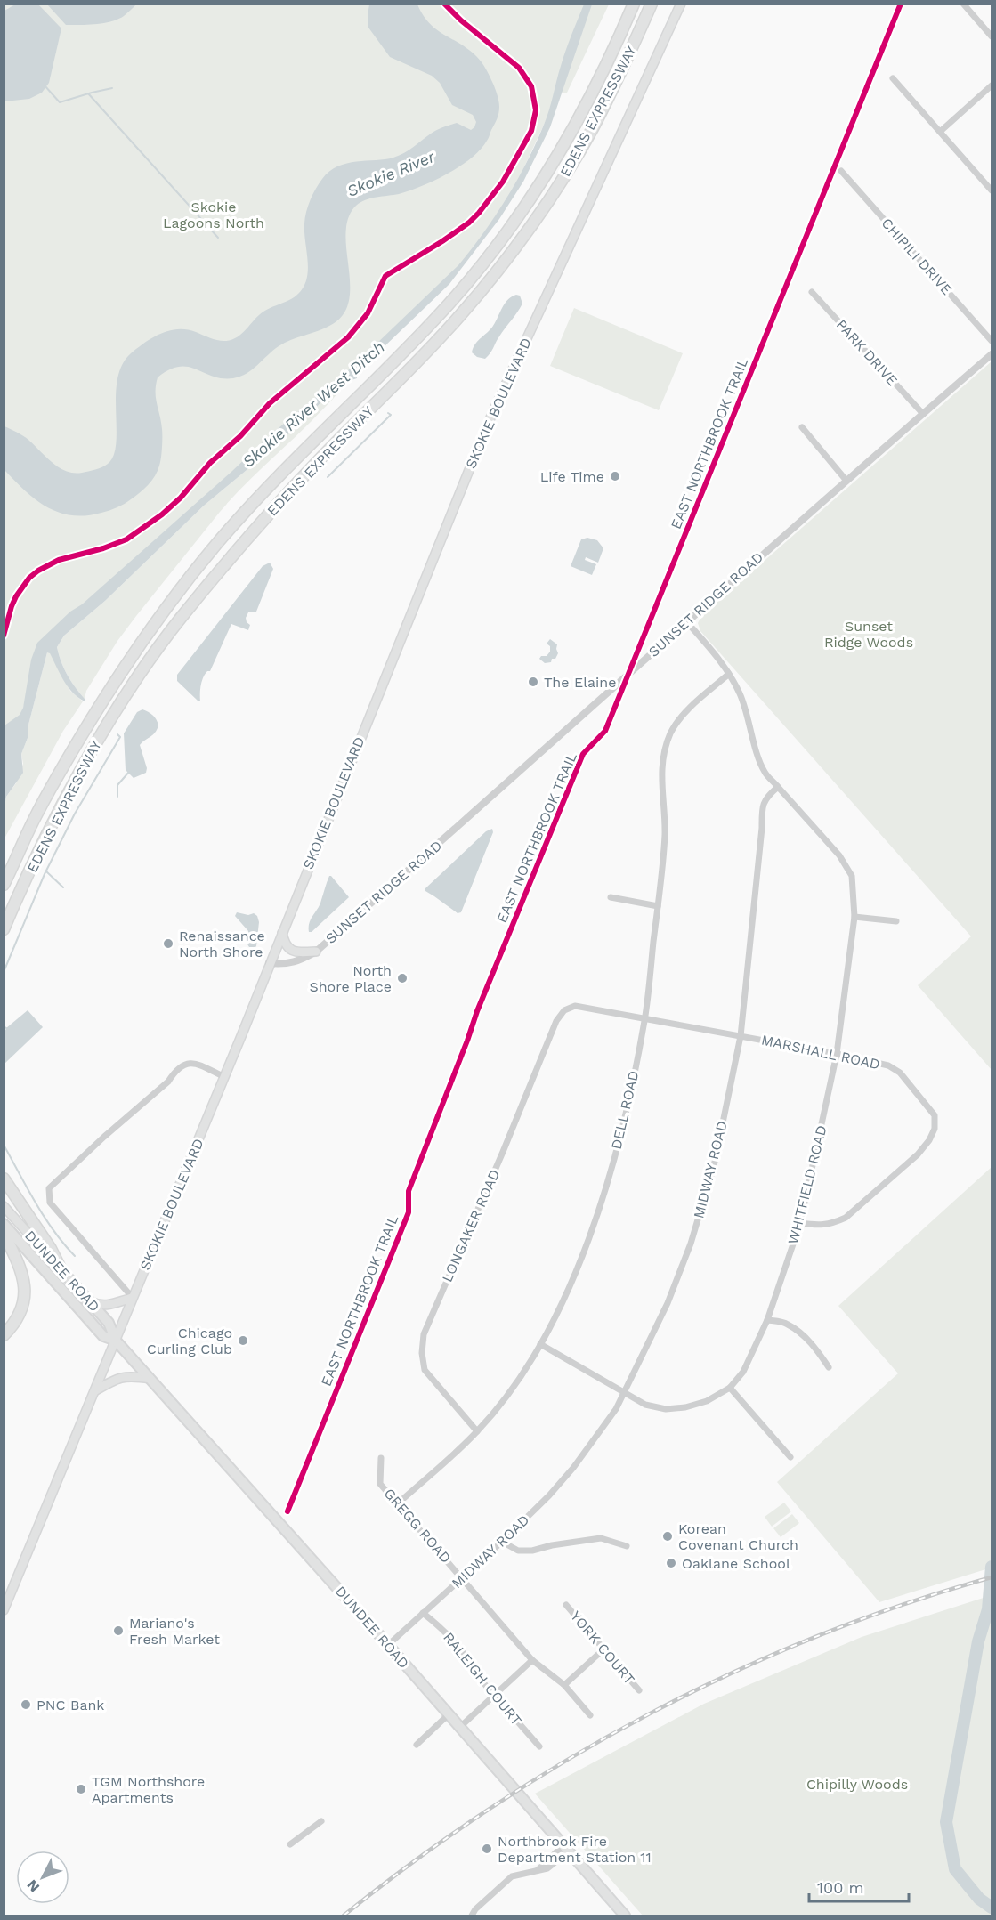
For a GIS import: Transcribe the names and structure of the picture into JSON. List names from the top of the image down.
{
  "streets": {
    "highway": ["EDENS EXPRESSWAY"],
    "main road": ["SKOKIE BOULEVARD", "DUNDEE ROAD"],
    "street": [
      "CHIPILI DRIVE",
      "PARK DRIVE",
      "SUNSET RIDGE ROAD",
      "MARSHALL ROAD",
      "DELL ROAD",
      "MIDWAY ROAD",
      "WHITFIELD ROAD",
      "LONGAKER ROAD",
      "GREGG ROAD",
      "YORK COURT",
      "RALEIGH COURT"
    ],
    "cycle path": ["EAST NORTHBROOK TRAIL"]
  },
  "crossings": [
    ["PARK DRIVE", "SUNSET RIDGE ROAD"],
    ["SKOKIE BOULEVARD", "SUNSET RIDGE ROAD"],
    ["SKOKIE BOULEVARD", "DUNDEE ROAD"],
    ["MARSHALL ROAD", "DELL ROAD"],
    ["MARSHALL ROAD", "MIDWAY ROAD"],
    ["MARSHALL ROAD", "WHITFIELD ROAD"],
    ["MARSHALL ROAD", "LONGAKER ROAD"],
    ["DELL ROAD", "WHITFIELD ROAD"],
    ["DELL ROAD", "LONGAKER ROAD"],
    ["DELL ROAD", "GREGG ROAD"],
    ["MIDWAY ROAD", "WHITFIELD ROAD"],
    ["MIDWAY ROAD", "DUNDEE ROAD"],
    ["MIDWAY ROAD", "GREGG ROAD"],
    ["MIDWAY ROAD", "RALEIGH COURT"]
  ],
  "water": ["Skokie River", "Skokie River West Ditch"],
  "parks": ["Skokie Lagoons North", "Sunset Ridge Woods", "Chipilly Woods"],
  "places": [
    "Life Time",
    "The Elaine",
    "Renaissance North Shore",
    "North Shore Place",
    "Chicago Curling Club",
    "Korean Covenant Church",
    "Oaklane School",
    "Mariano's Fresh Market",
    "PNC Bank",
    "TGM Northshore Apartments",
    "Northbrook Fire Department Station 11"
  ],
  "scale_bar": "100 m",
  "north": "bottom left"
}
